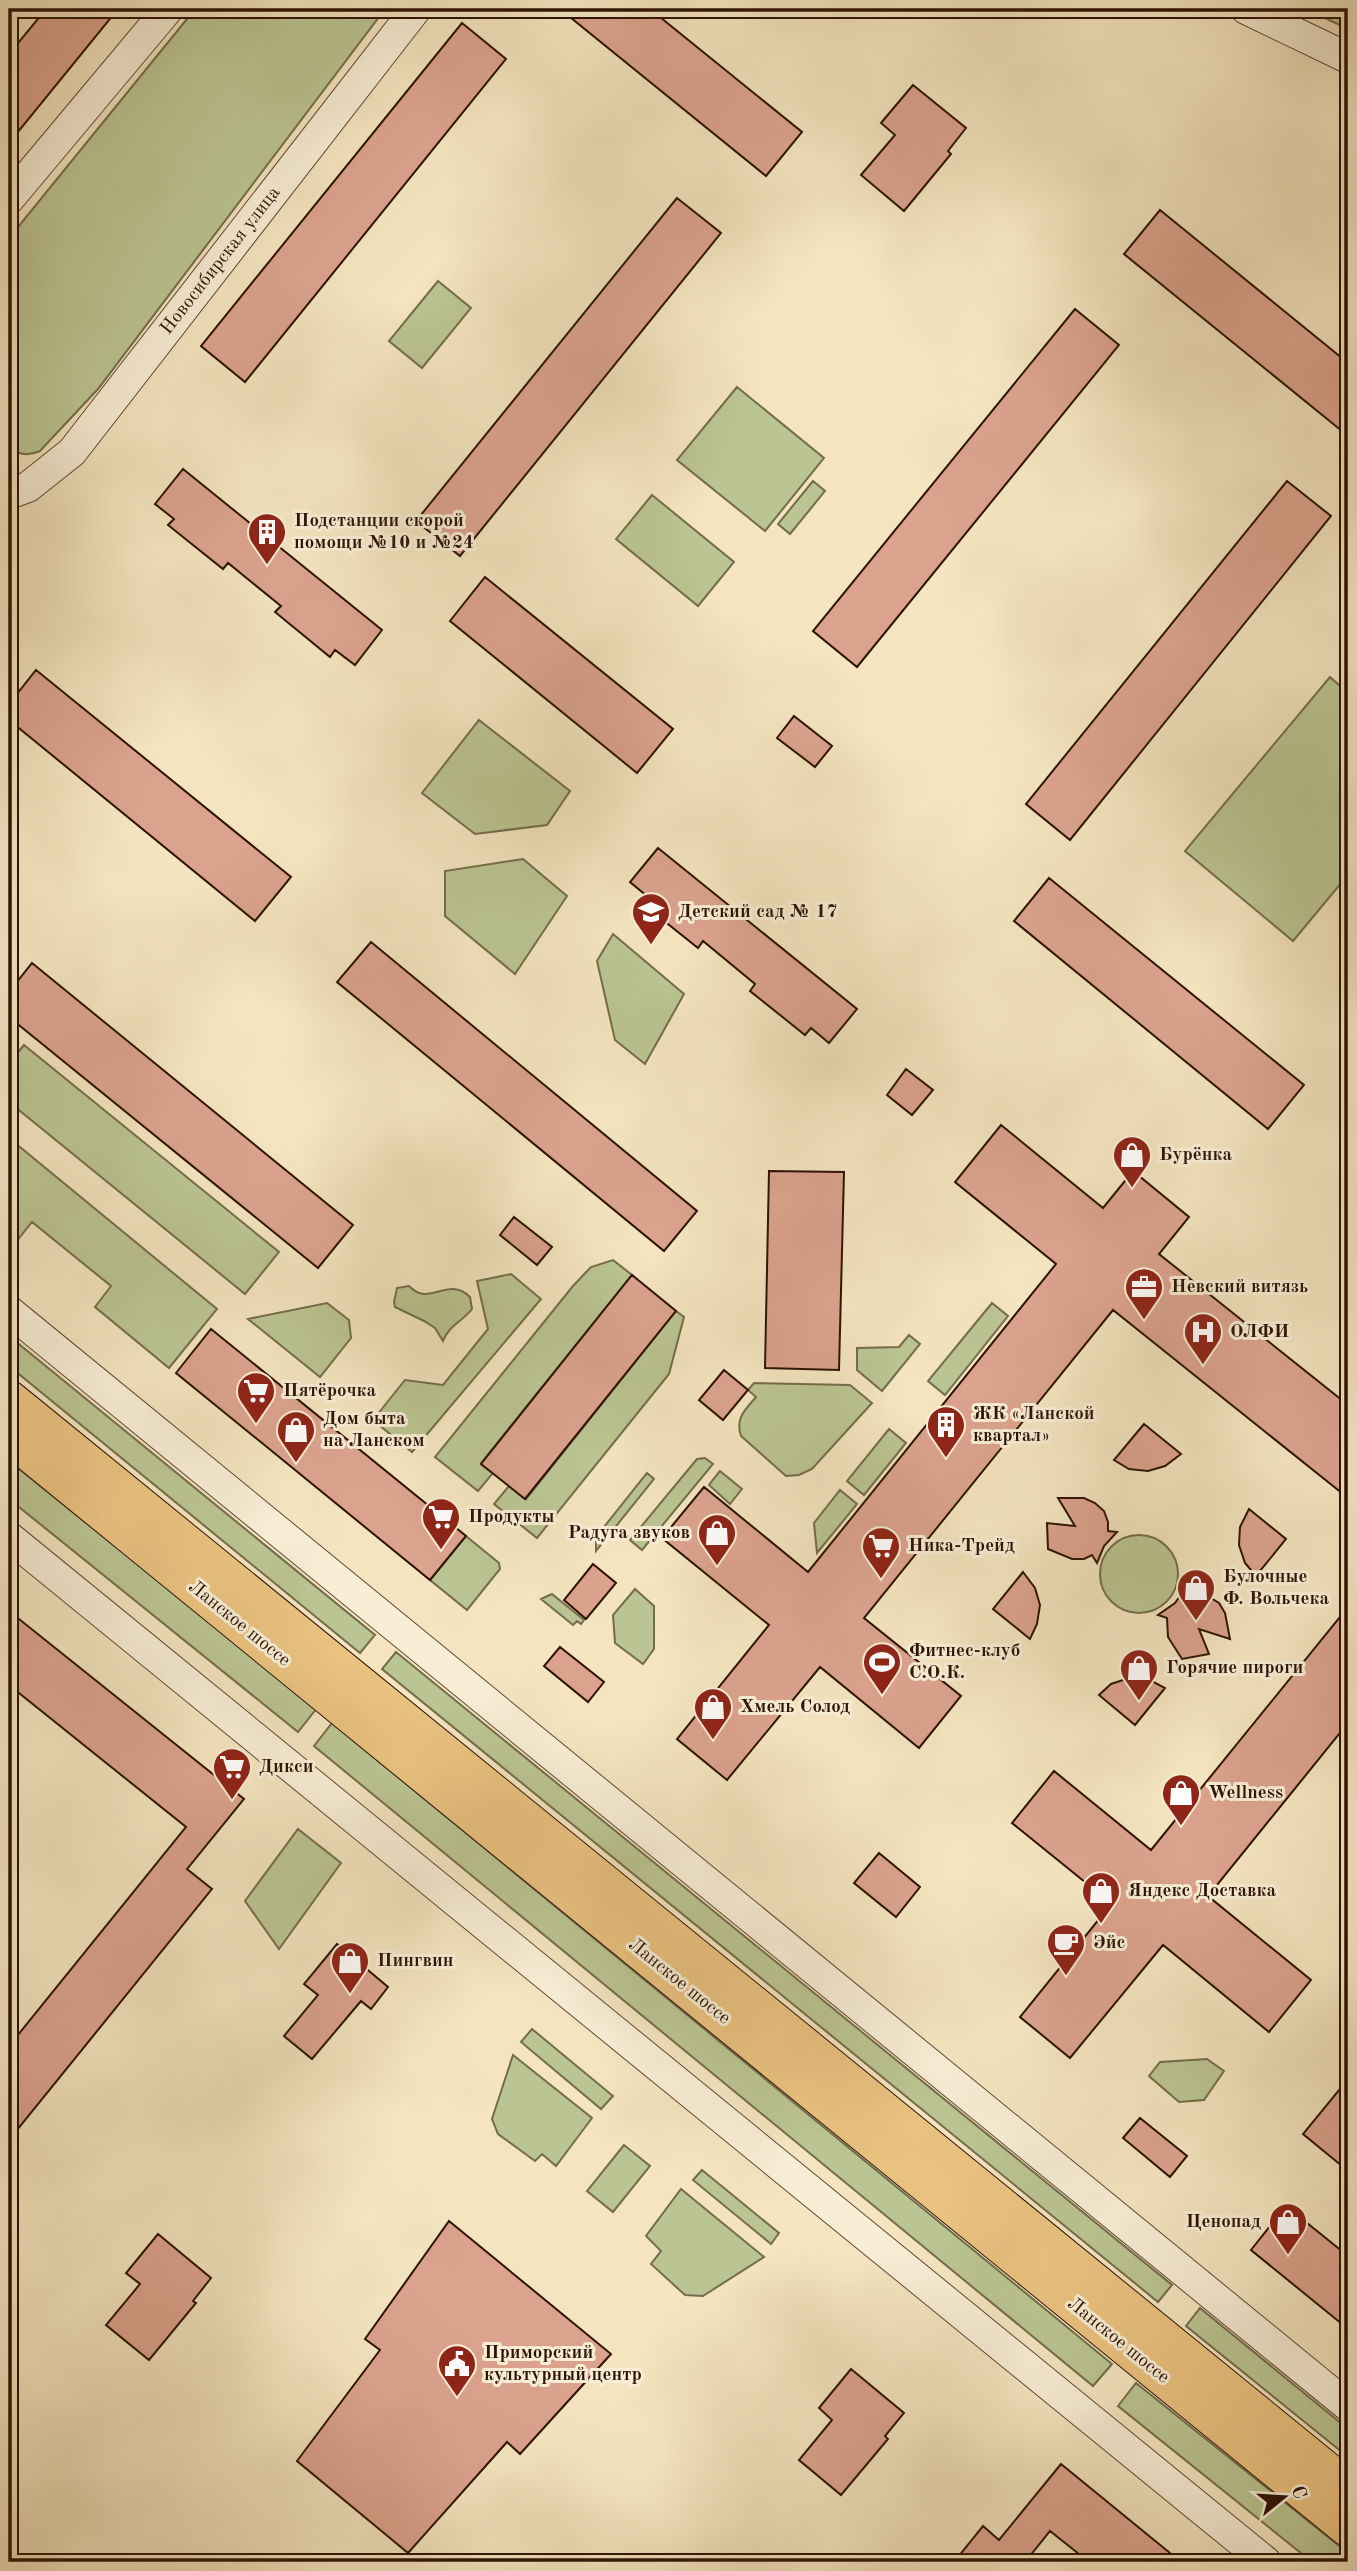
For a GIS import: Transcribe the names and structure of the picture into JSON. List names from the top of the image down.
{
  "streets": {
    "main road": ["Ланское шоссе"],
    "street": ["Новосибирская улица"]
  },
  "places": {
    "building": ["Подстанции скорой помощи №10 и №24", "ЖК «Ланской квартал»"],
    "school or university": ["Детский сад № 17"],
    "shop": [
      "Бурёнка",
      "Дом быта на Ланском",
      "Радуга звуков",
      "Булочные Ф. Вольчека",
      "Горячие пироги",
      "Хмель Солод",
      "Wellness",
      "Яндекс Доставка",
      "Пингвин",
      "Ценопад"
    ],
    "office": ["Невский витязь"],
    "hospital": ["ОЛФИ"],
    "supermarket": [
      "Пятёрочка",
      "Продукты",
      "Ника-Трейд",
      "Дикси"
    ],
    "sports": ["Фитнес-клуб С.О.К."],
    "cafe": ["Эйс"],
    "public building": ["Приморский культурный центр"]
  },
  "north": "right"
}
